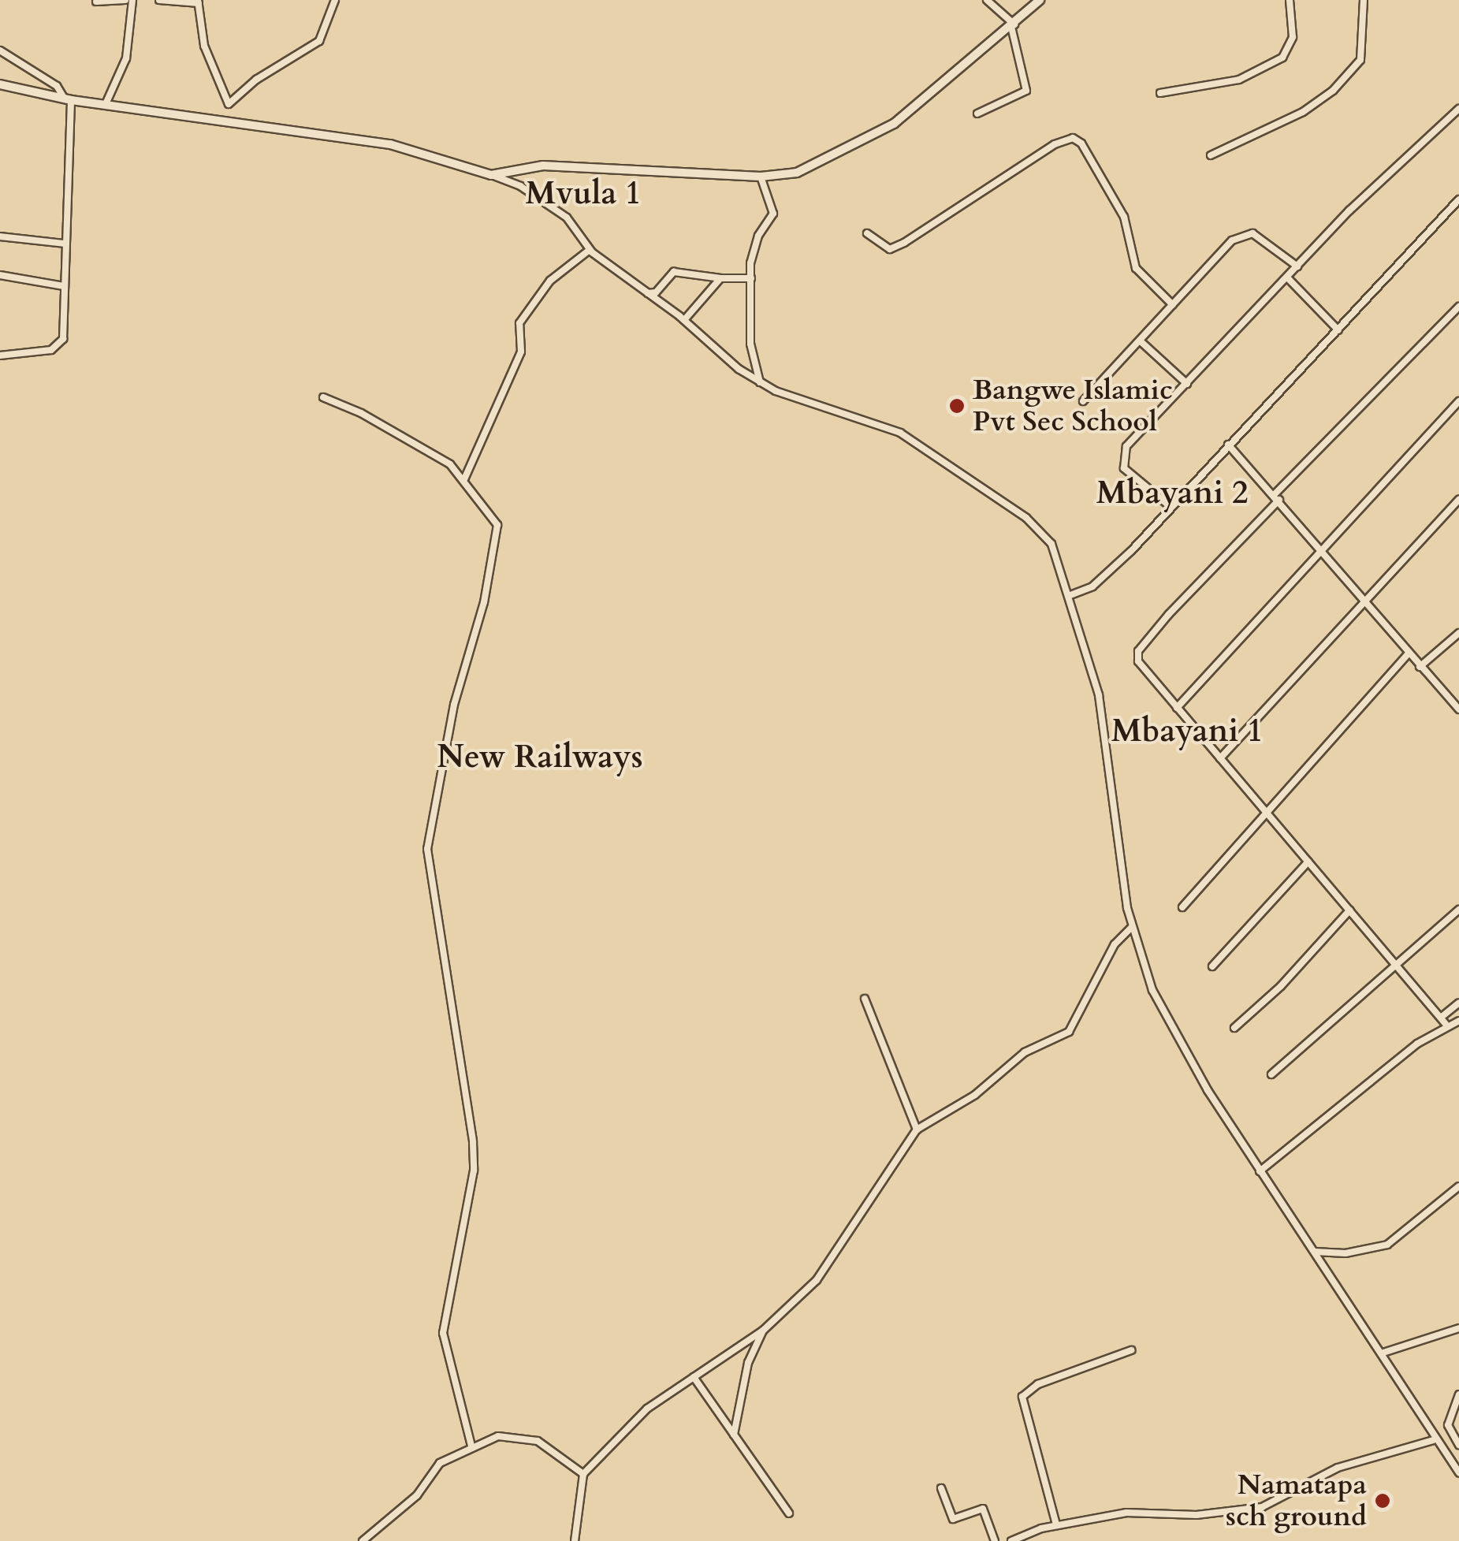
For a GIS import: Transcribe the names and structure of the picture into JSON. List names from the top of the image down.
{
  "districts": [
    "Mvula 1",
    "Mbayani 2",
    "Mbayani 1",
    "New Railways"
  ],
  "places": ["Bangwe Islamic Pvt Sec School", "Namatapa sch ground"]
}
